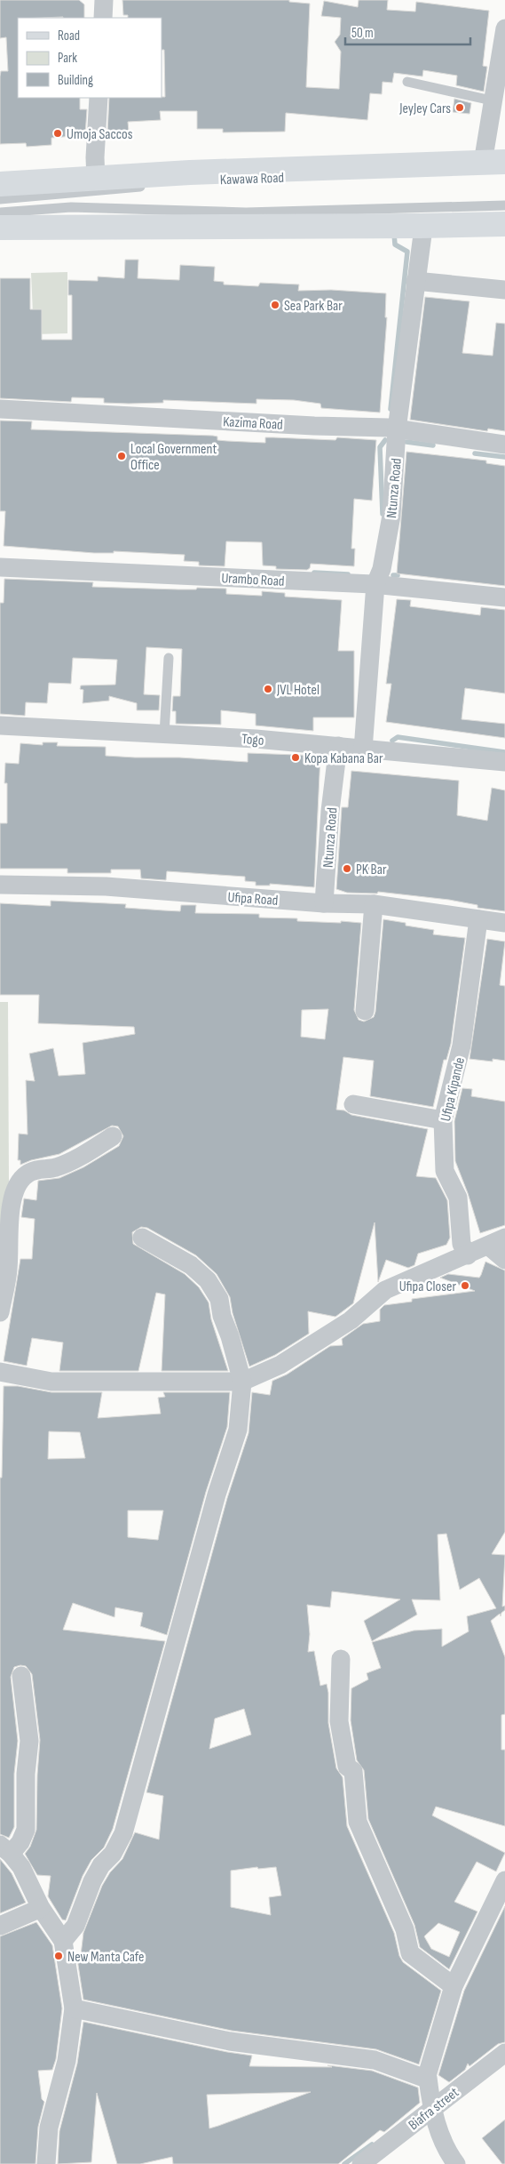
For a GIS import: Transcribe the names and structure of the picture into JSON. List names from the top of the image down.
{
  "streets": {
    "main road": ["Kawawa Road"],
    "street": [
      "Kazima Road",
      "Ntunza Road",
      "Urambo Road",
      "Togo",
      "Ufipa Road",
      "Ufipa Kipande",
      "Biafra street"
    ]
  },
  "crossings": [
    ["Kazima Road", "Ntunza Road"],
    ["Ntunza Road", "Urambo Road"],
    ["Ntunza Road", "Togo"],
    ["Ntunza Road", "Ufipa Road"],
    ["Ufipa Road", "Ufipa Kipande"]
  ],
  "places": [
    "JeyJey Cars",
    "Umoja Saccos",
    "Sea Park Bar",
    "Local Government Office",
    "JVL Hotel",
    "Kopa Kabana Bar",
    "PK Bar",
    "Ufipa Closer",
    "New Manta Cafe"
  ],
  "legend": ["Road", "Park", "Building"],
  "scale_bar": "50 m"
}
